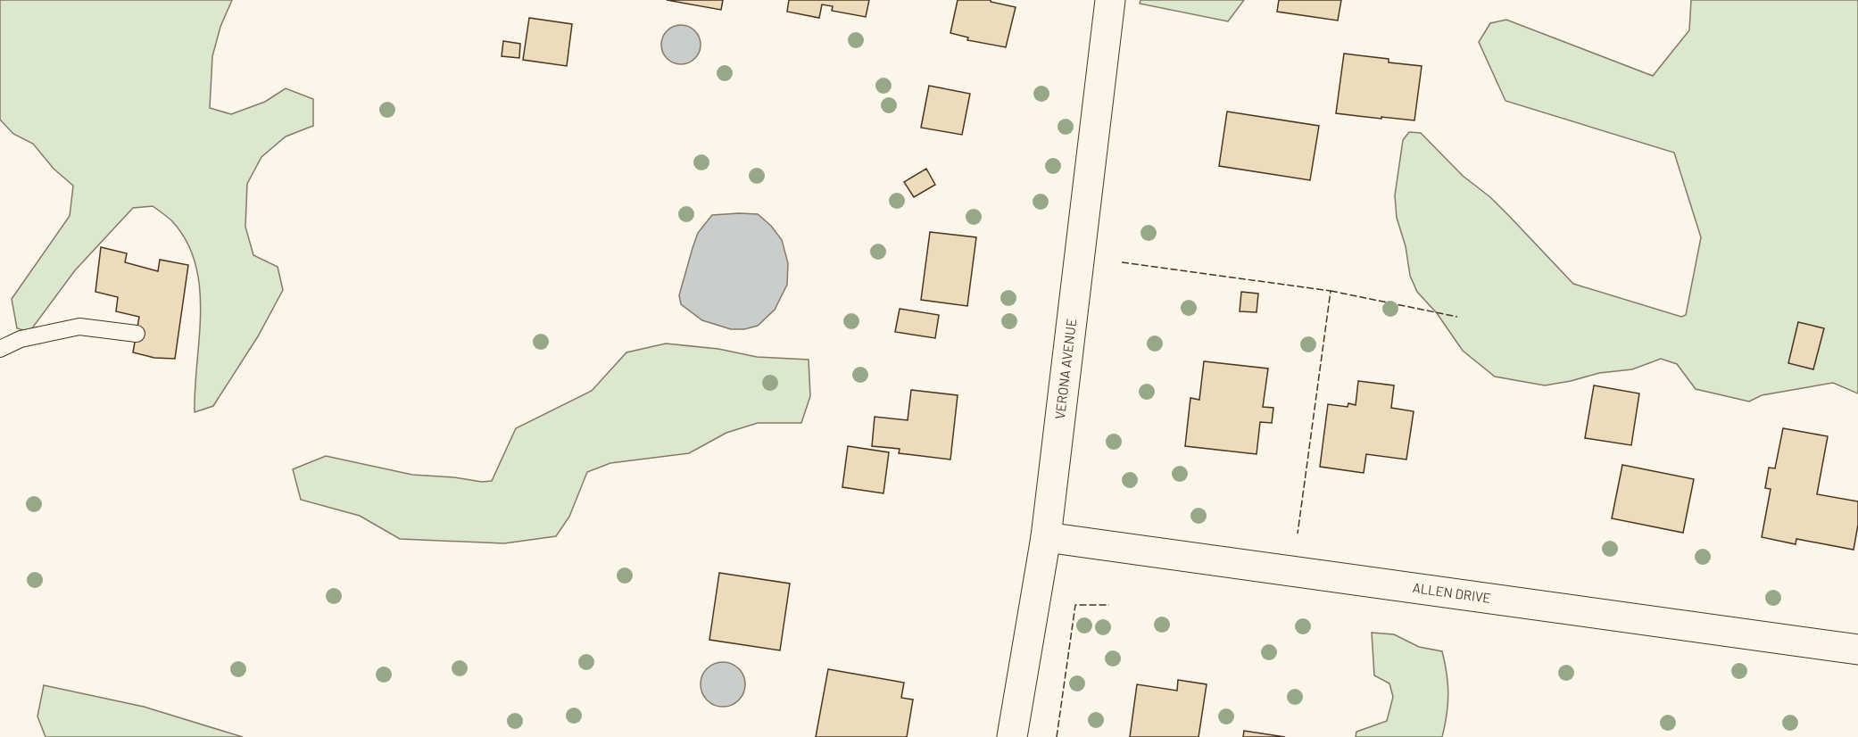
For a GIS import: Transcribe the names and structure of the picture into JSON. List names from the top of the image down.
{
  "streets": {
    "street": ["VERONA AVENUE", "ALLEN DRIVE"]
  },
  "crossings": [
    ["VERONA AVENUE", "ALLEN DRIVE"]
  ]
}
